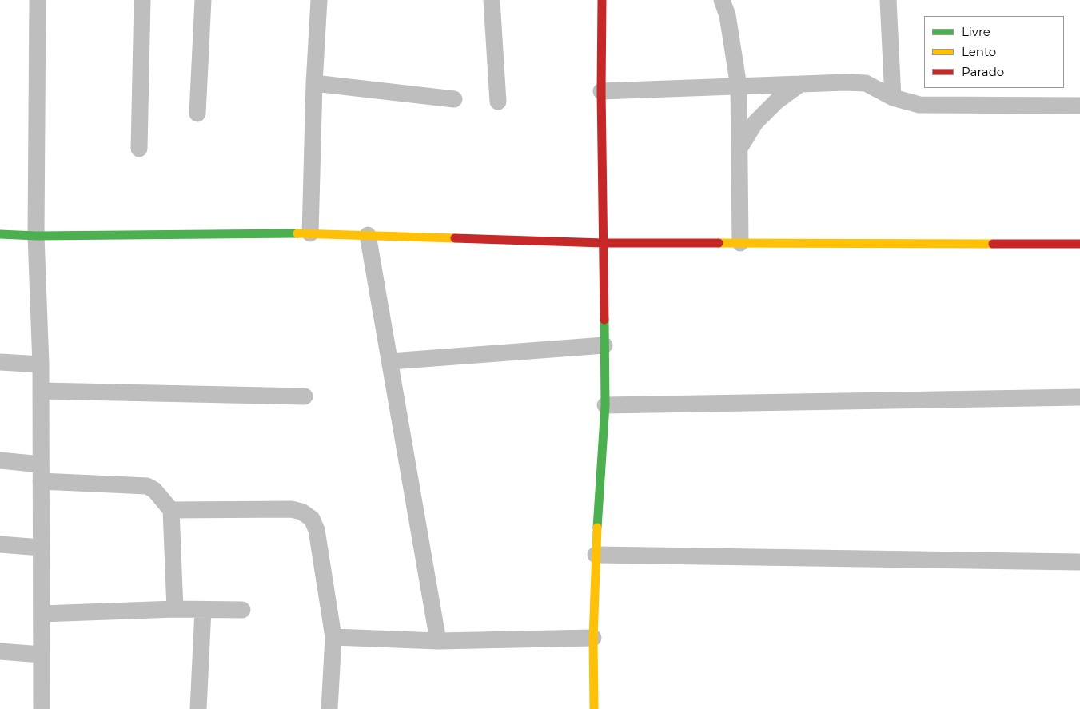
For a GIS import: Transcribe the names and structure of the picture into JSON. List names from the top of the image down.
{
  "legend": ["Livre", "Lento", "Parado"]
}
